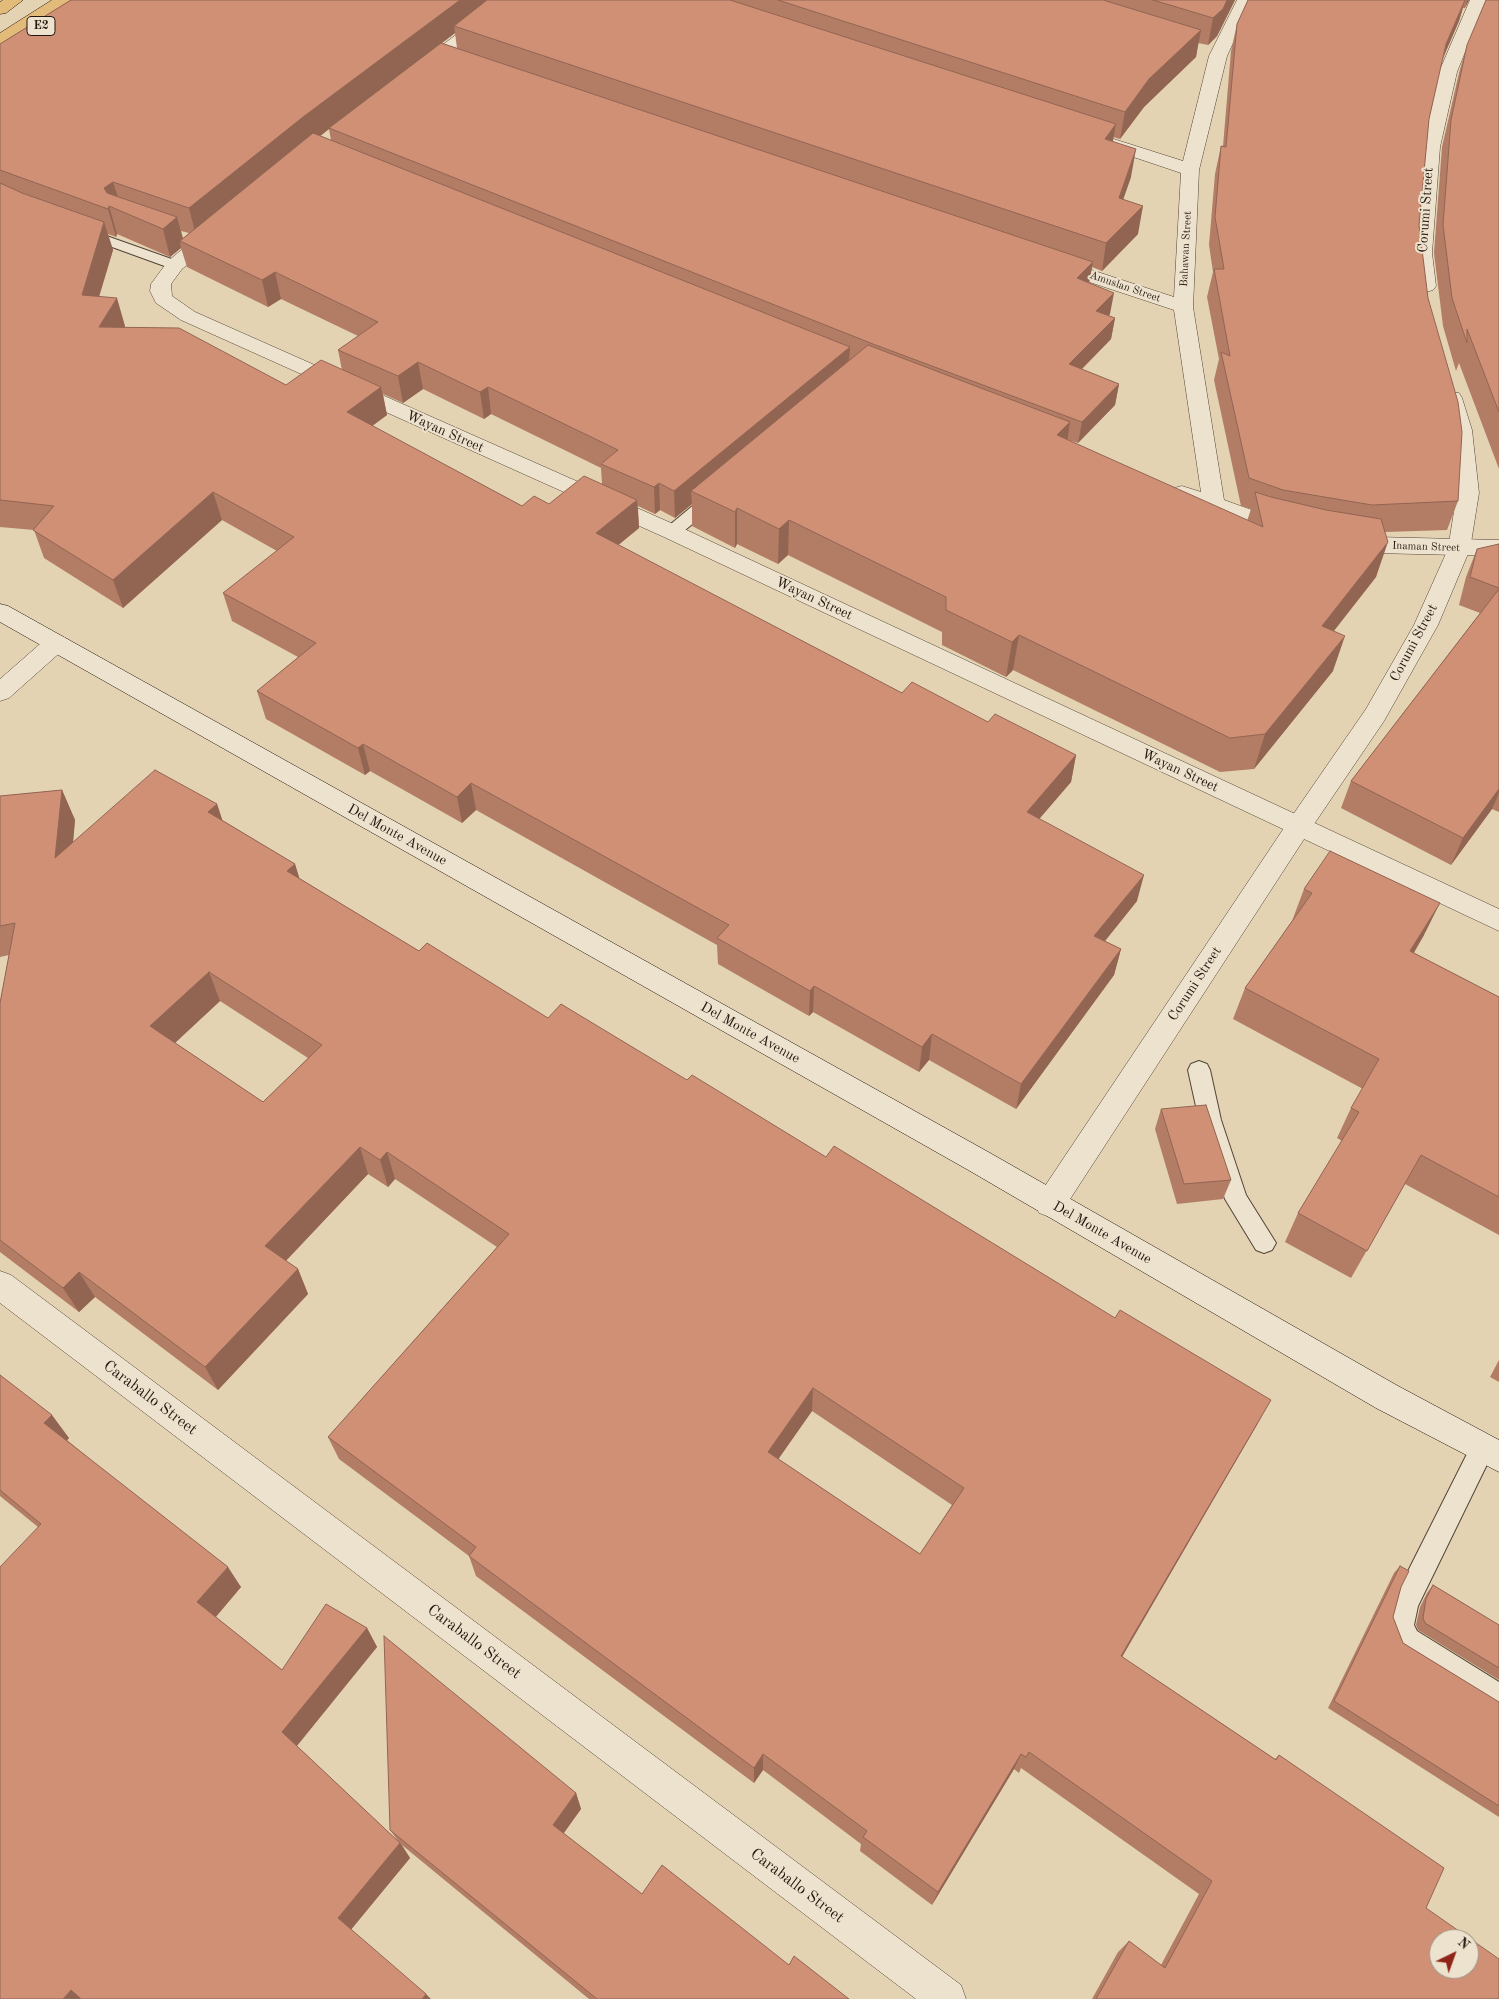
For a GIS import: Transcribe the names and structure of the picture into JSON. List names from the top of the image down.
{
  "streets": {
    "highway": ["E2"],
    "street": [
      "Corumi Street",
      "Bahawan Street",
      "Amuslan Street",
      "Wayan Street",
      "Inaman Street",
      "Del Monte Avenue",
      "Caraballo Street"
    ]
  },
  "crossings": [
    ["Corumi Street", "Wayan Street"],
    ["Corumi Street", "Inaman Street"],
    ["Corumi Street", "Del Monte Avenue"],
    ["Bahawan Street", "Amuslan Street"]
  ],
  "north": "top right"
}
